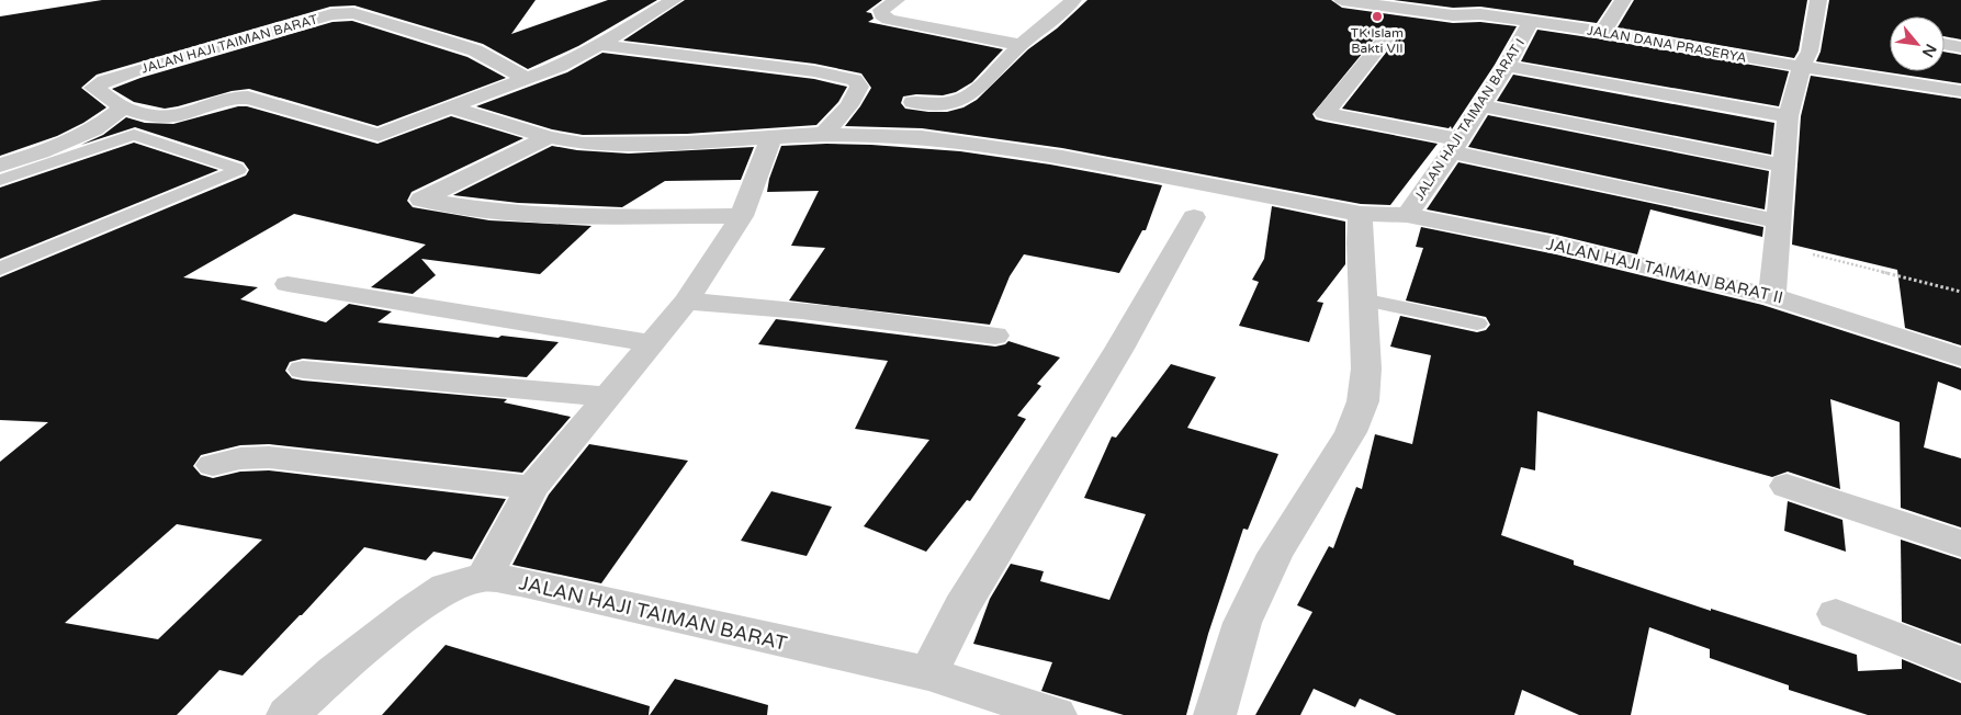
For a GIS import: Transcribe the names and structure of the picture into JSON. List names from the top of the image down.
{
  "streets": {
    "street": [
      "JALAN HAJI TAIMAN BARAT",
      "JALAN DANA PRASERYA",
      "JALAN HAJI TAIMAN BARAT I",
      "JALAN HAJI TAIMAN BARAT II"
    ]
  },
  "crossings": [
    ["JALAN DANA PRASERYA", "JALAN HAJI TAIMAN BARAT I"],
    ["JALAN HAJI TAIMAN BARAT I", "JALAN HAJI TAIMAN BARAT II"]
  ],
  "places": ["TK Islam Bakti VII"],
  "north": "bottom right"
}
